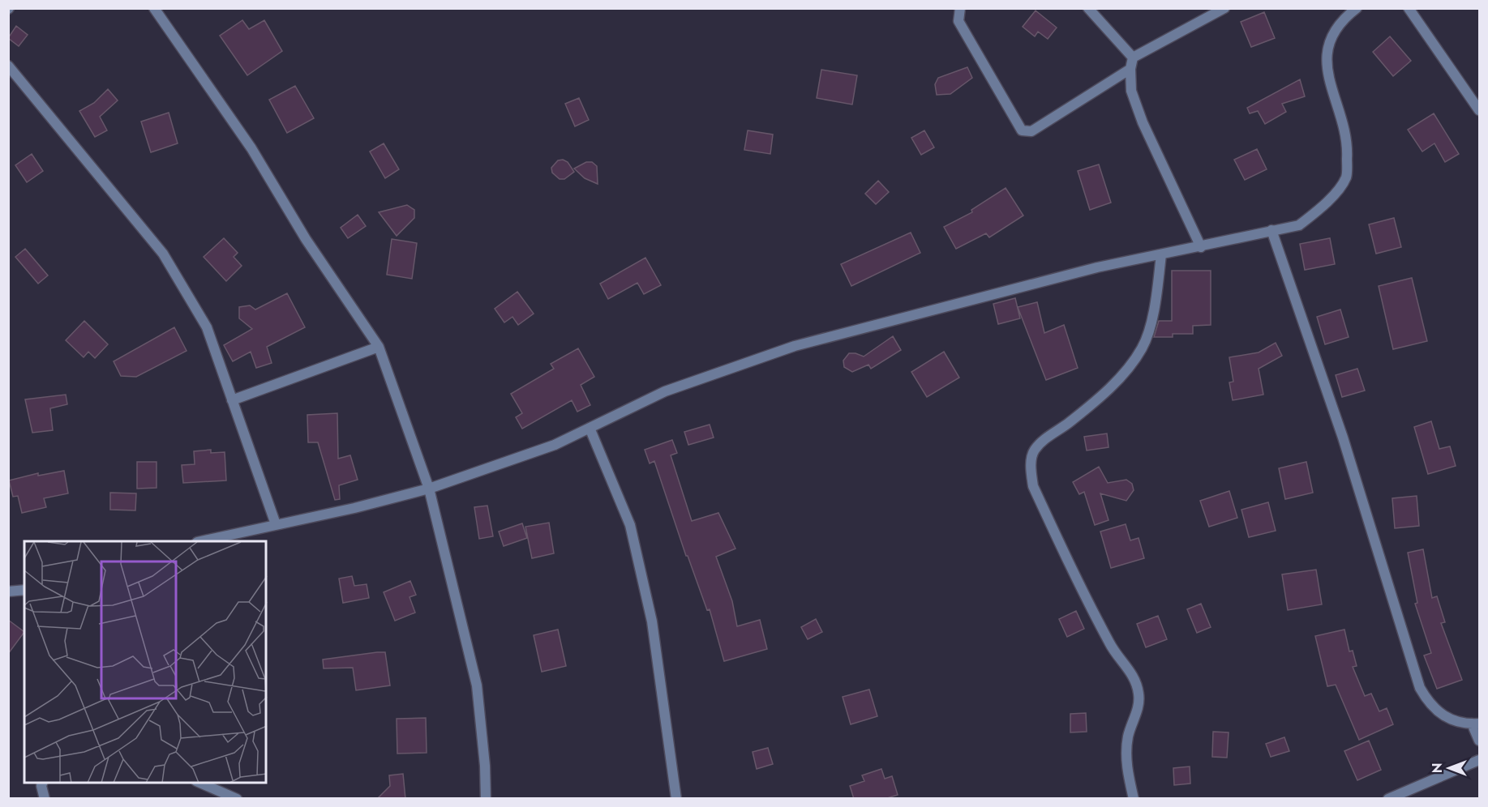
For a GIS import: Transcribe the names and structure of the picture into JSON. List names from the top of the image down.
{
  "north": "left"
}
